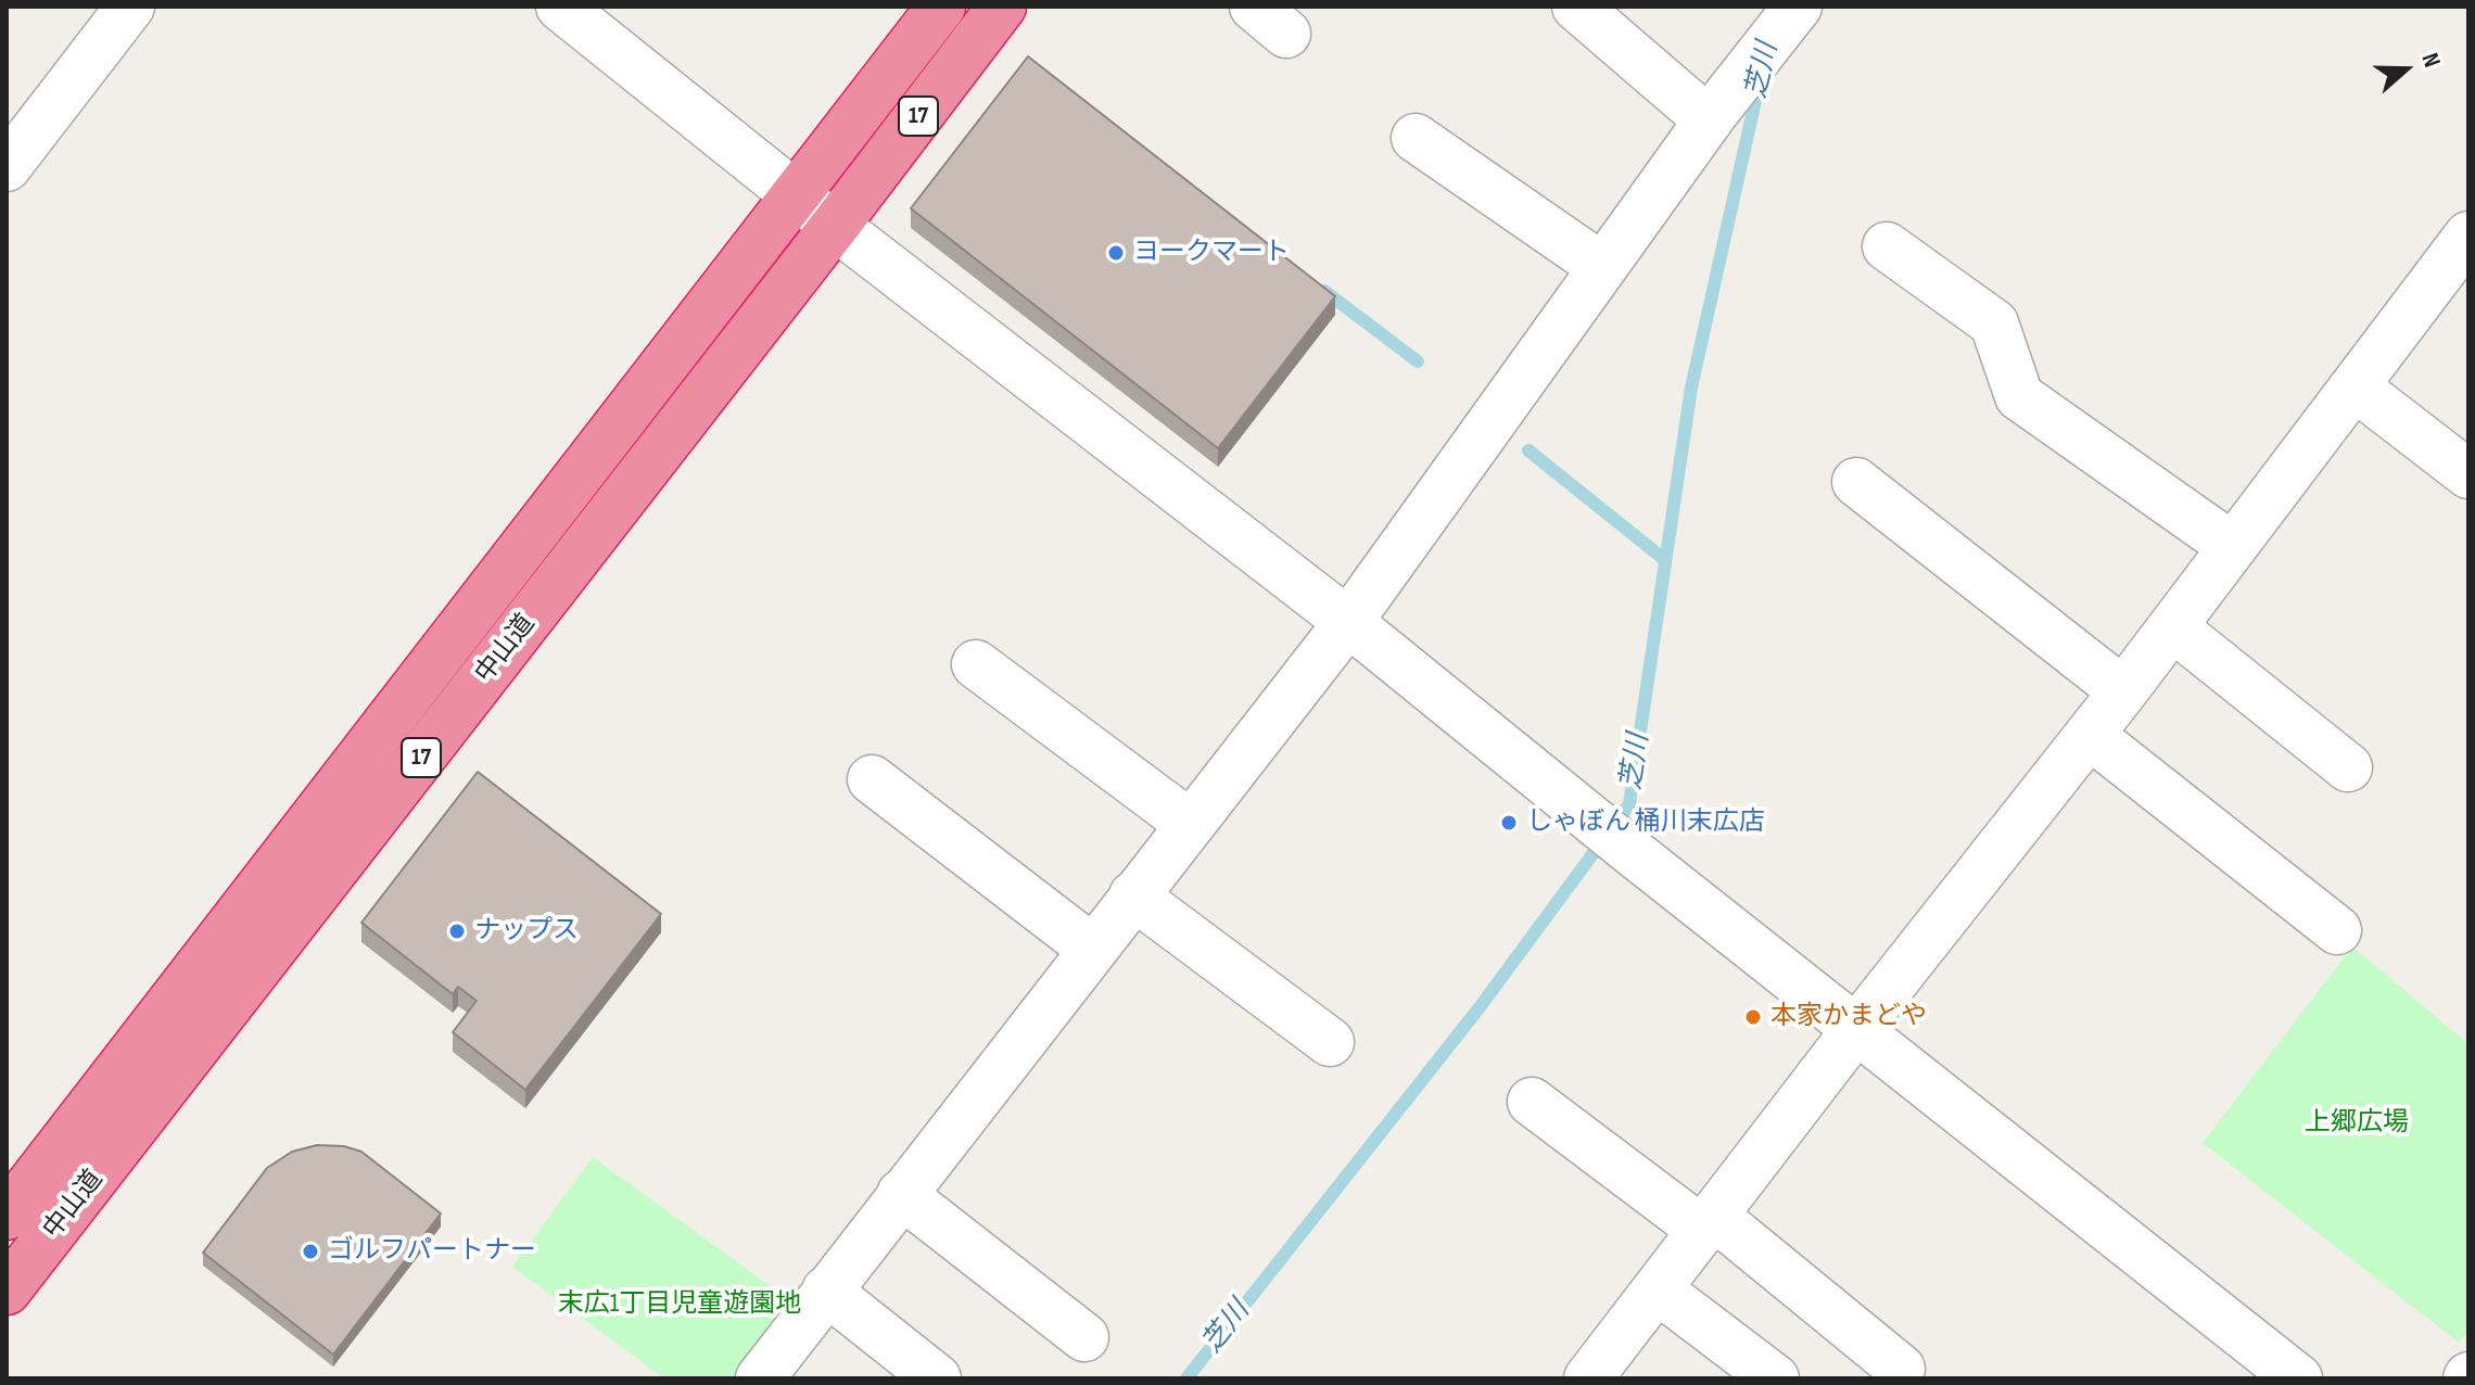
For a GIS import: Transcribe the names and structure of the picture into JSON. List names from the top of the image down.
{
  "streets": {
    "highway": ["17", "中山道"]
  },
  "water": ["芝川"],
  "parks": ["上郷広場", "末広1丁目児童遊園地"],
  "places": [
    "ヨークマート",
    "しゃぼん 桶川末広店",
    "ナップス",
    "本家かまどや",
    "ゴルフパートナー"
  ],
  "north": "right"
}
